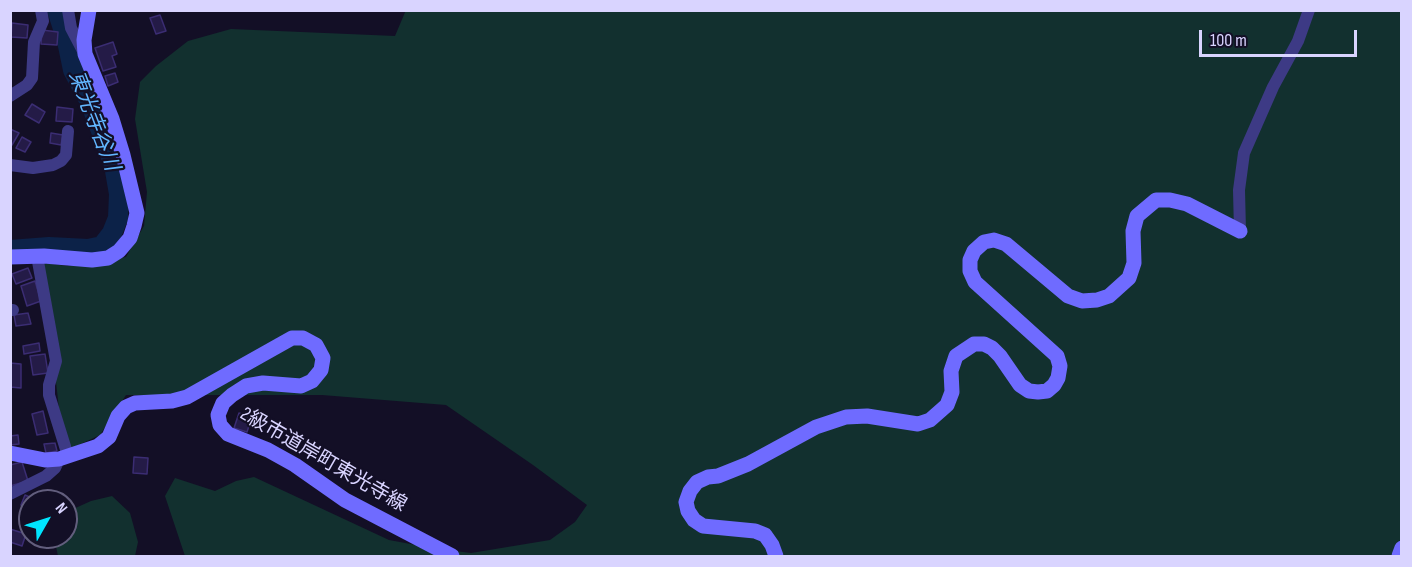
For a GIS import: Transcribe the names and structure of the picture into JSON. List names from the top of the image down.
{
  "streets": {
    "street": ["2級市道岸町東光寺線"]
  },
  "water": ["東光寺谷川"],
  "scale_bar": "100 m",
  "north": "top right"
}
